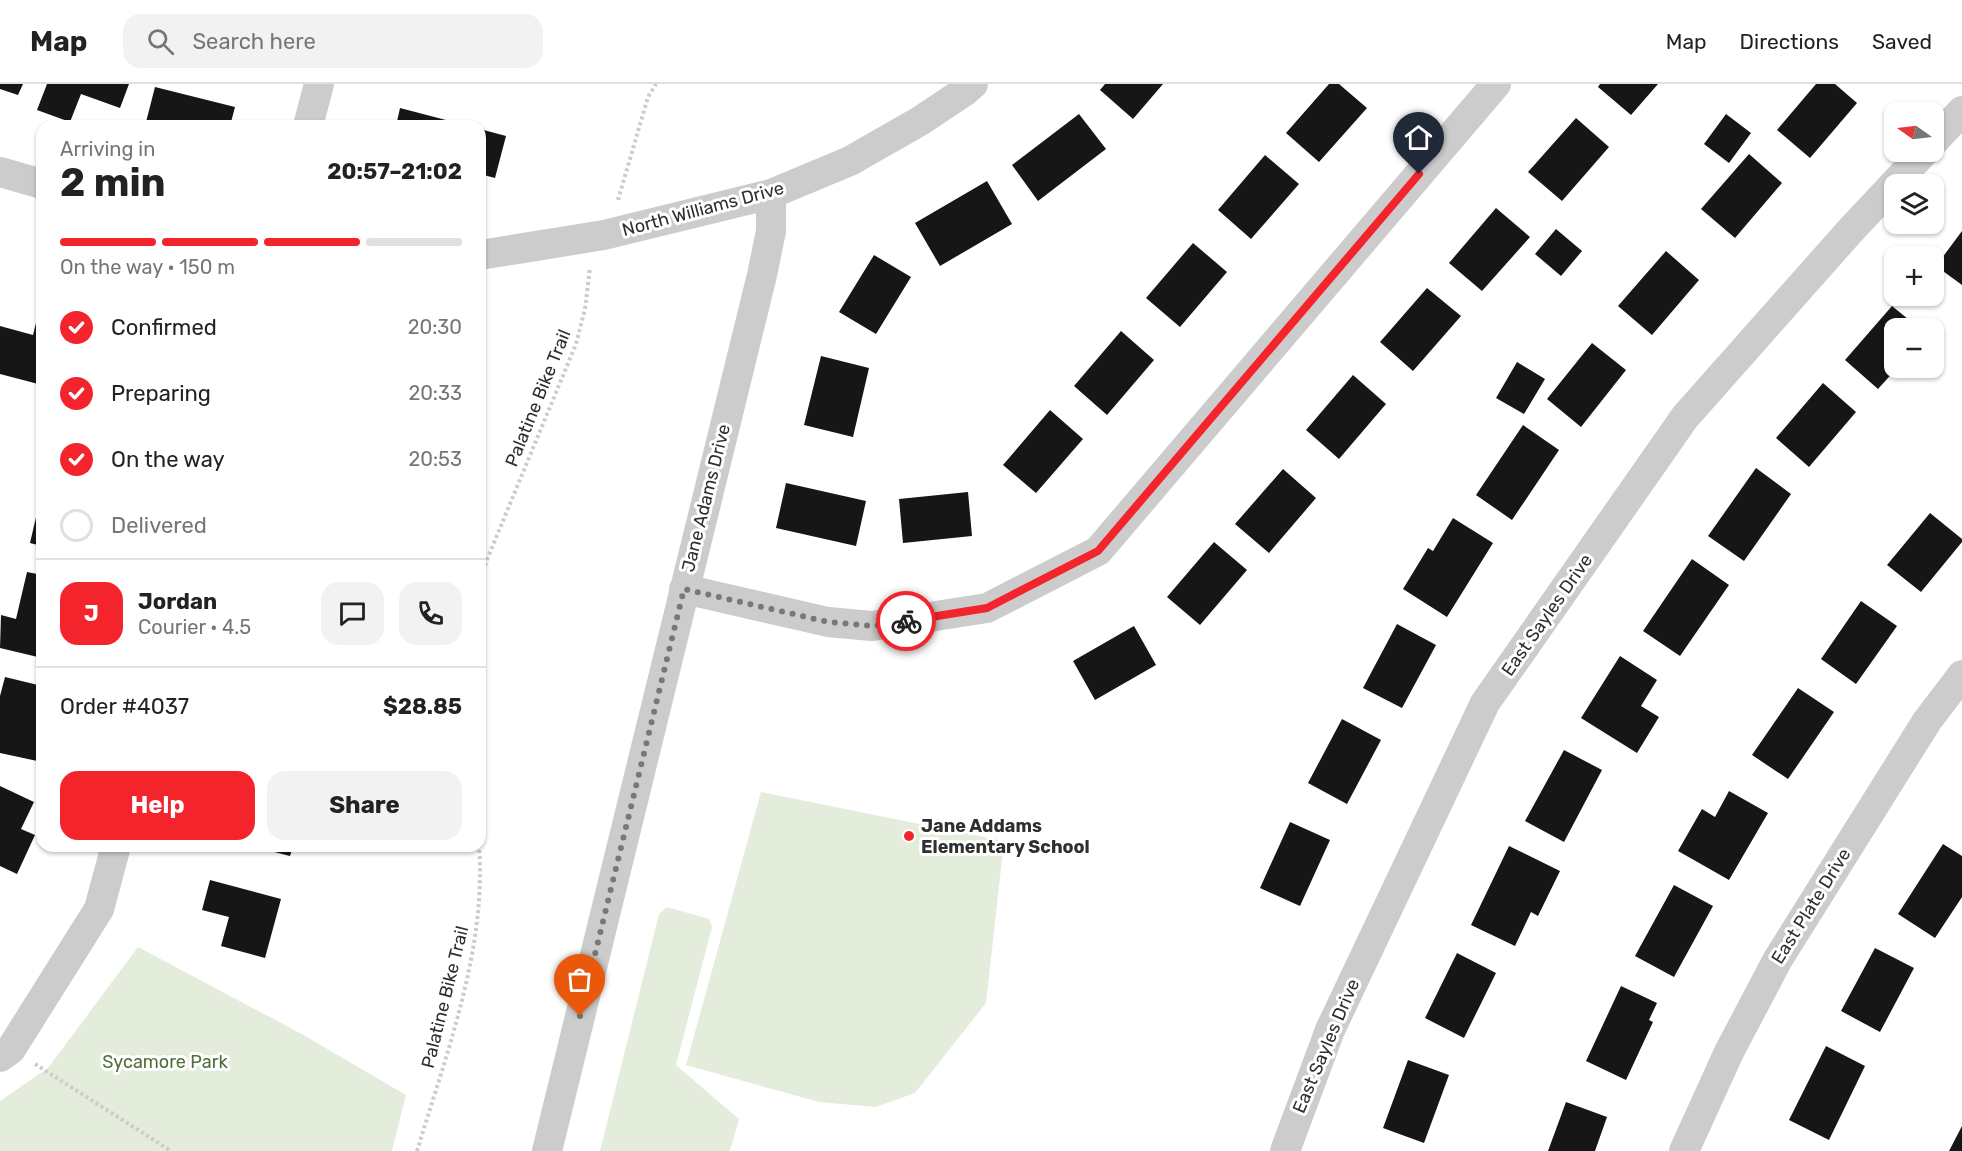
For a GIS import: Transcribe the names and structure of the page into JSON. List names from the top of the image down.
{
  "streets": {
    "street": [
      "North Williams Drive",
      "Jane Adams Drive",
      "East Sayles Drive",
      "East Plate Drive"
    ],
    "path": ["Palatine Bike Trail"]
  },
  "crossings": [
    ["North Williams Drive", "Palatine Bike Trail"],
    ["North Williams Drive", "Jane Adams Drive"]
  ],
  "parks": ["Sycamore Park"],
  "places": ["Jane Addams Elementary School"],
  "north": "left",
  "page": {
    "header": "Map",
    "search": "Search here",
    "nav": ["Map", "Directions", "Saved"],
    "map_buttons": ["+", "−"],
    "heading": ["2 min", "Arriving in", "20:57–21:02"],
    "panel": [
      "Jordan",
      "Courier · 4.5",
      "Order #4037",
      "$28.85"
    ],
    "bar": "On the way · 150 m",
    "list": [
      ["Confirmed", "20:30"],
      ["Preparing", "20:33"],
      ["On the way", "20:53"],
      "Delivered"
    ],
    "round": "J",
    "buttons": ["Help", "Share"]
  }
}
